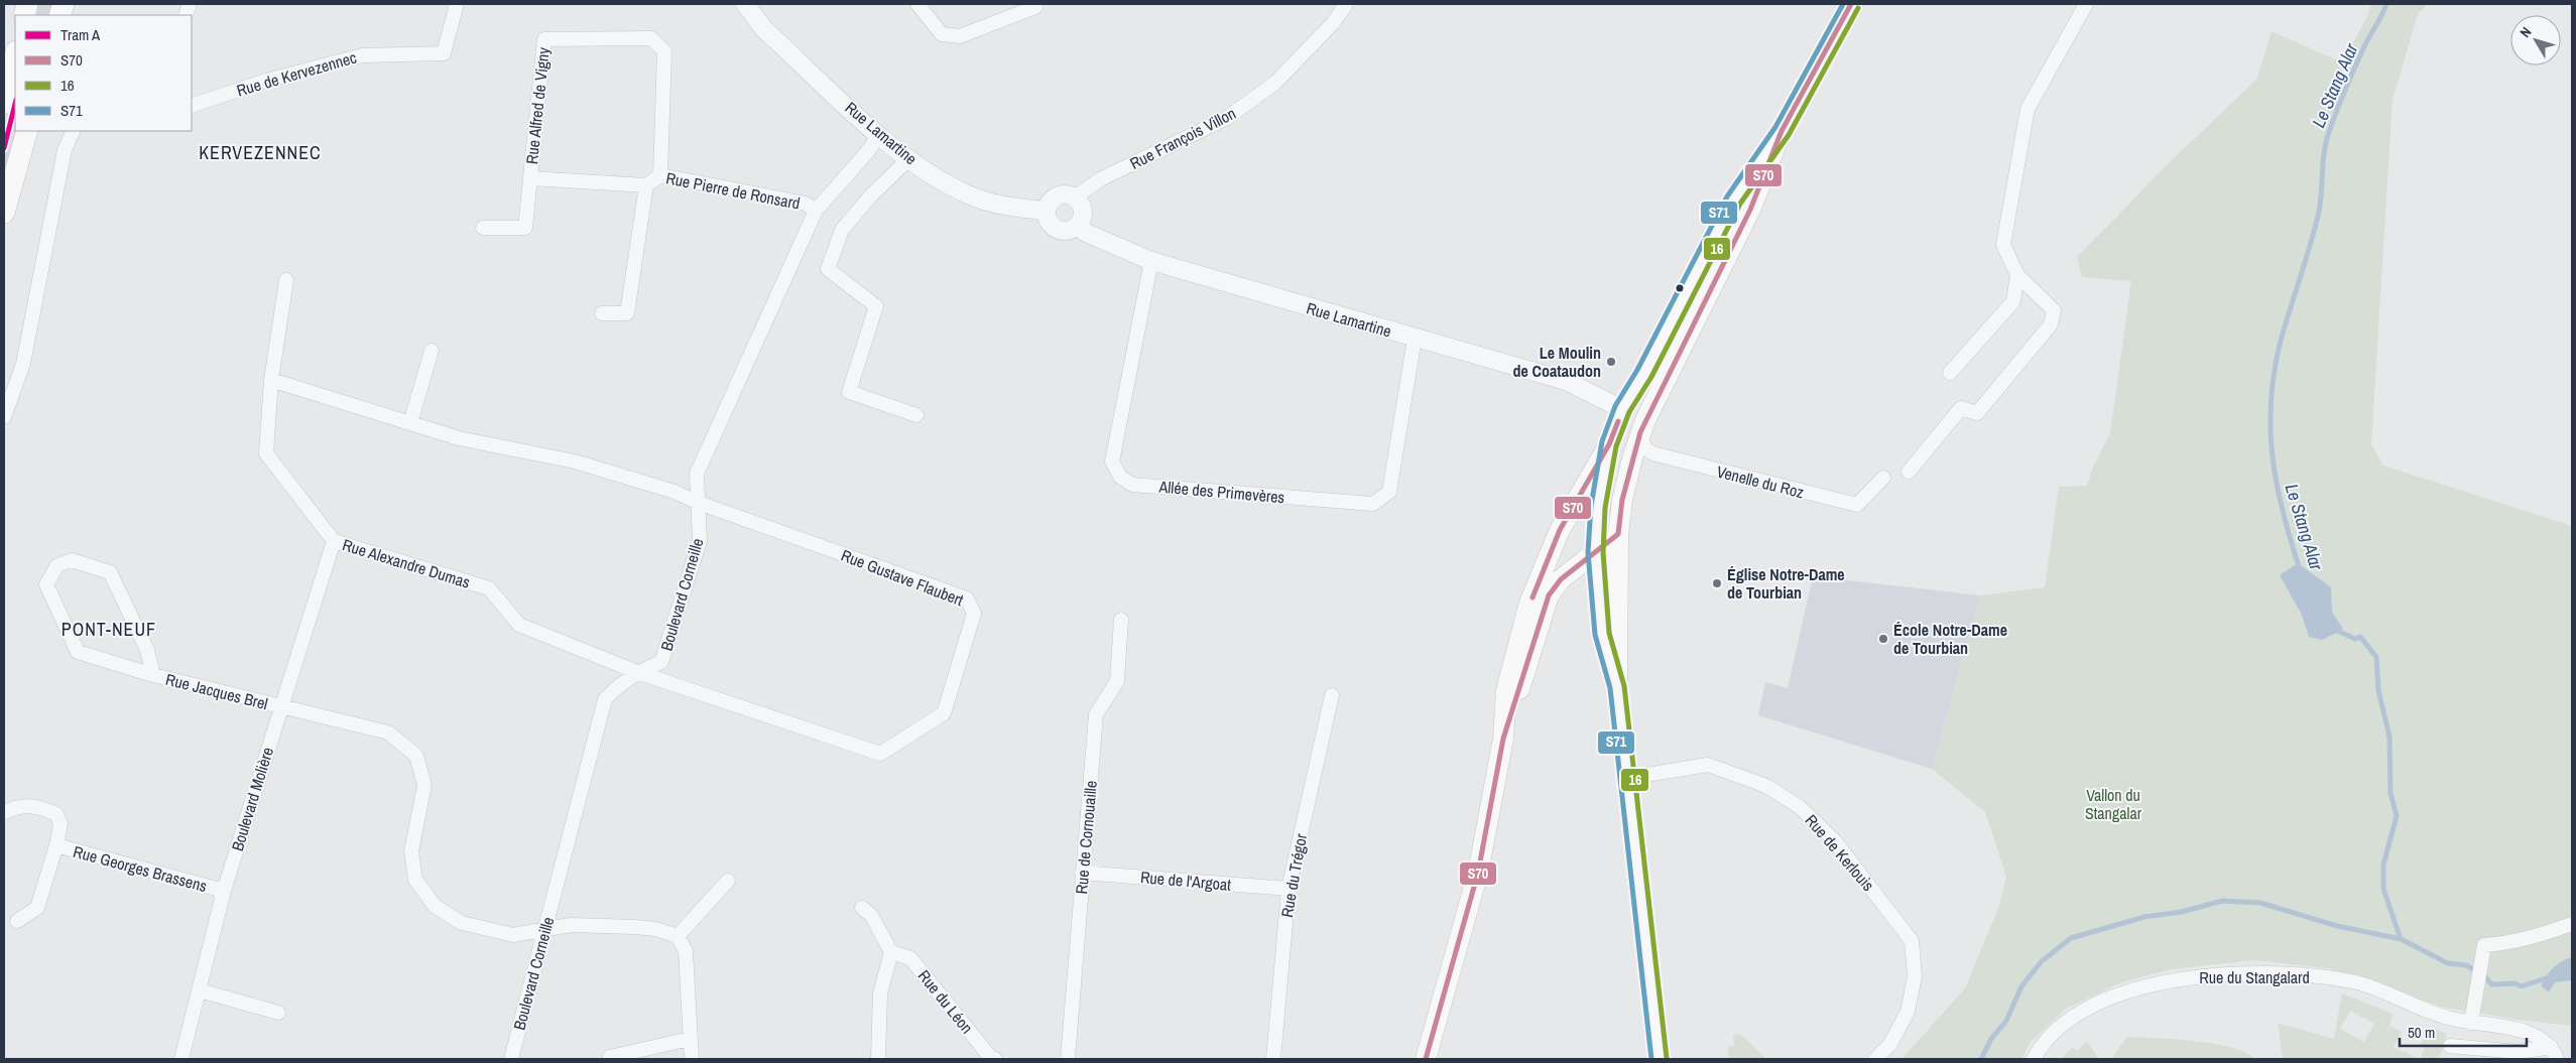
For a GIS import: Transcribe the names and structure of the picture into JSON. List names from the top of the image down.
{
  "streets": {
    "street": [
      "Rue de Kervezennec",
      "Rue Alfred de Vigny",
      "Rue Lamartine",
      "Rue François Villon",
      "Rue Pierre de Ronsard",
      "Venelle du Roz",
      "Allée des Primevères",
      "Rue Alexandre Dumas",
      "Rue Gustave Flaubert",
      "Boulevard Corneille",
      "Rue Jacques Brel",
      "Boulevard Molière",
      "Rue de Cornouaille",
      "Rue de Kerlouis",
      "Rue Georges Brassens",
      "Rue du Trégor",
      "Rue de l'Argoat",
      "Rue du Stangalard",
      "Rue du Léon"
    ]
  },
  "crossings": [
    ["Rue Alfred de Vigny", "Rue Pierre de Ronsard"],
    ["Rue Lamartine", "Rue François Villon"],
    ["Rue Lamartine", "Allée des Primevères"],
    ["Rue Lamartine", "Boulevard Corneille"],
    ["Rue Pierre de Ronsard", "Boulevard Corneille"],
    ["Rue Alexandre Dumas", "Rue Gustave Flaubert"],
    ["Rue Alexandre Dumas", "Boulevard Corneille"],
    ["Rue Alexandre Dumas", "Boulevard Molière"],
    ["Rue Gustave Flaubert", "Boulevard Corneille"],
    ["Boulevard Corneille", "Rue Jacques Brel"],
    ["Rue Jacques Brel", "Boulevard Molière"],
    ["Boulevard Molière", "Rue Georges Brassens"],
    ["Rue de Cornouaille", "Rue de l'Argoat"],
    ["Rue du Trégor", "Rue de l'Argoat"]
  ],
  "districts": ["KERVEZENNEC", "PONT-NEUF"],
  "water": ["Le Stang Alar"],
  "parks": ["Vallon du Stangalar"],
  "places": ["Le Moulin de Coataudon", "Église Notre-Dame de Tourbian", "École Notre-Dame de Tourbian"],
  "lines": [
    "transit line S70",
    "transit line S71",
    "transit line 16",
    "tram line A"
  ],
  "legend": [
    "Tram A",
    "S70",
    "16",
    "S71"
  ],
  "scale_bar": "50 m",
  "north": "top left"
}
